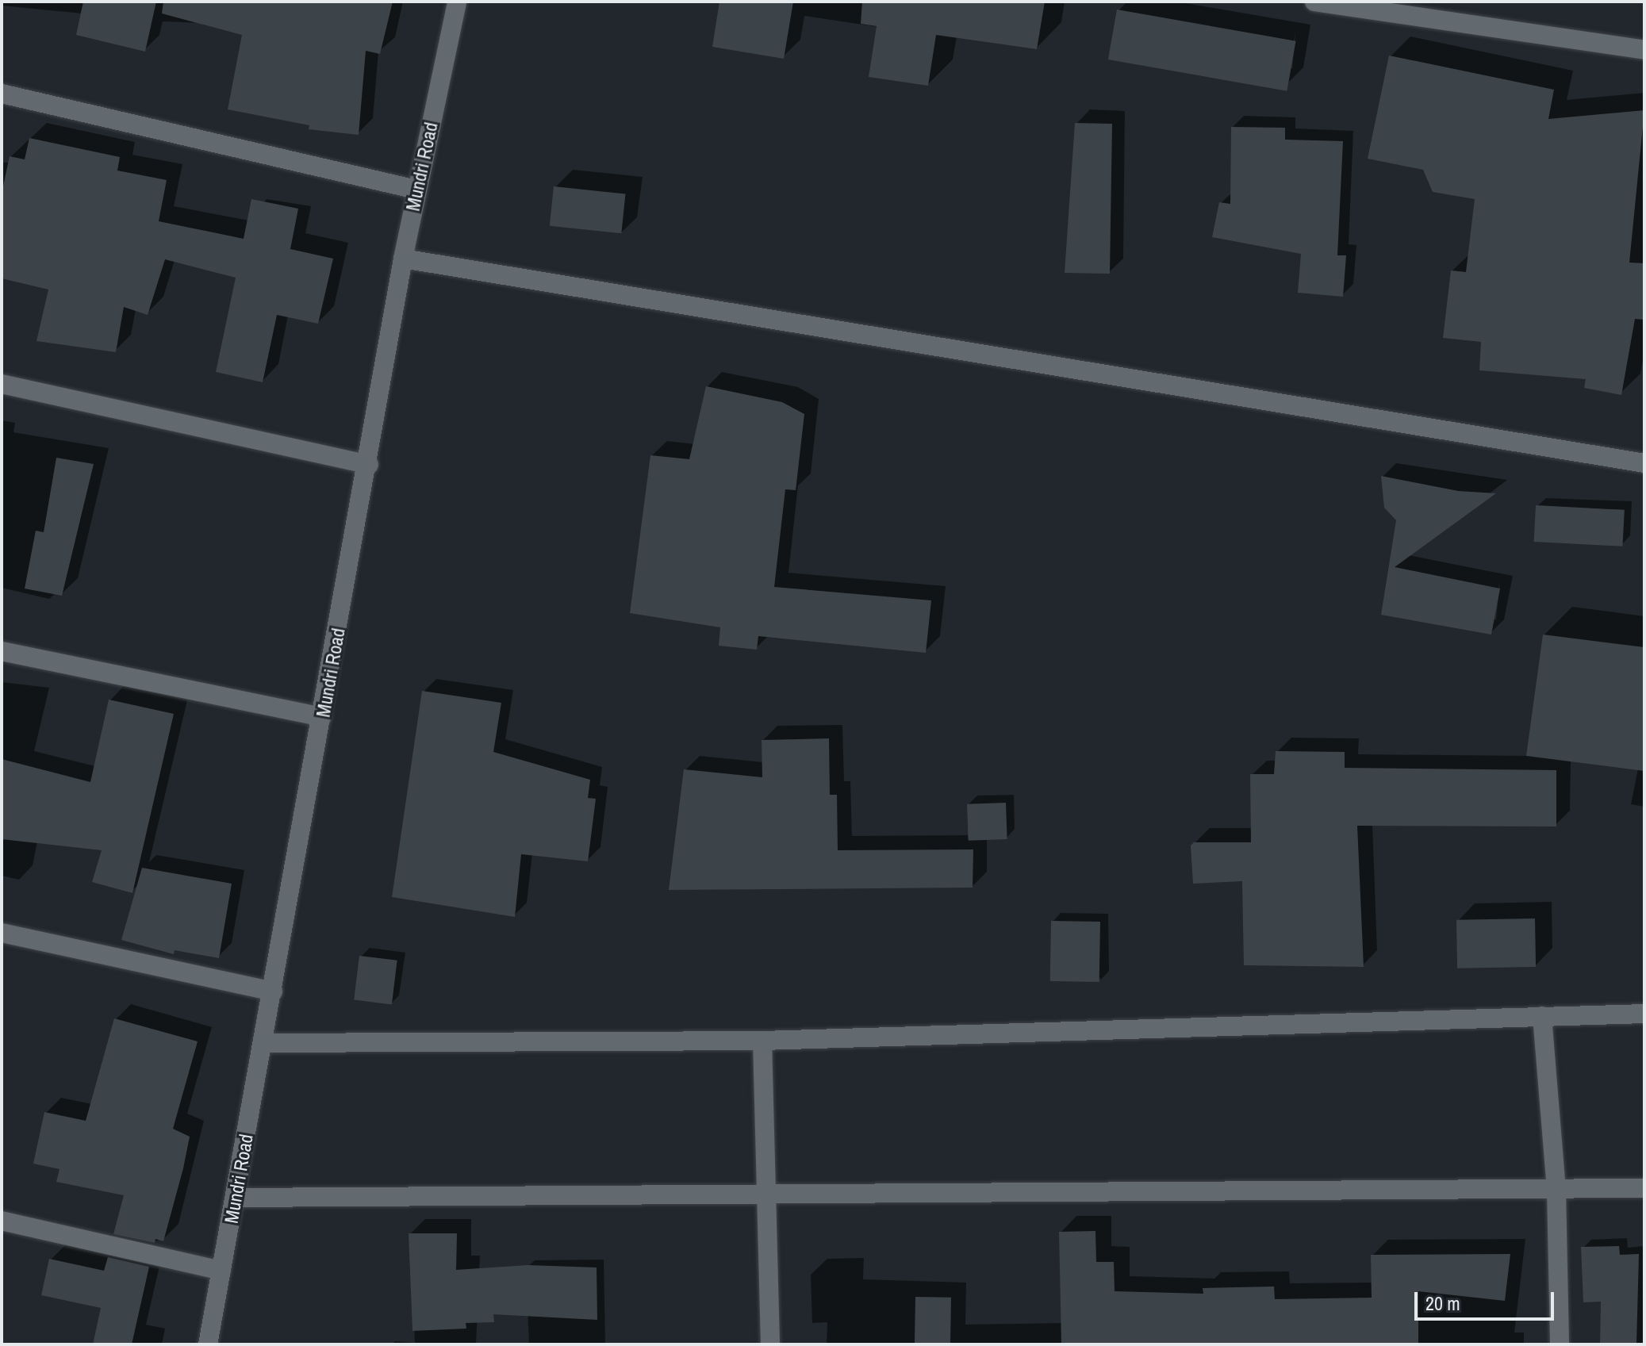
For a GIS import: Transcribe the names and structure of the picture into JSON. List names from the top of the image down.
{
  "streets": {
    "street": ["Mundri Road"]
  },
  "scale_bar": "20 m"
}
